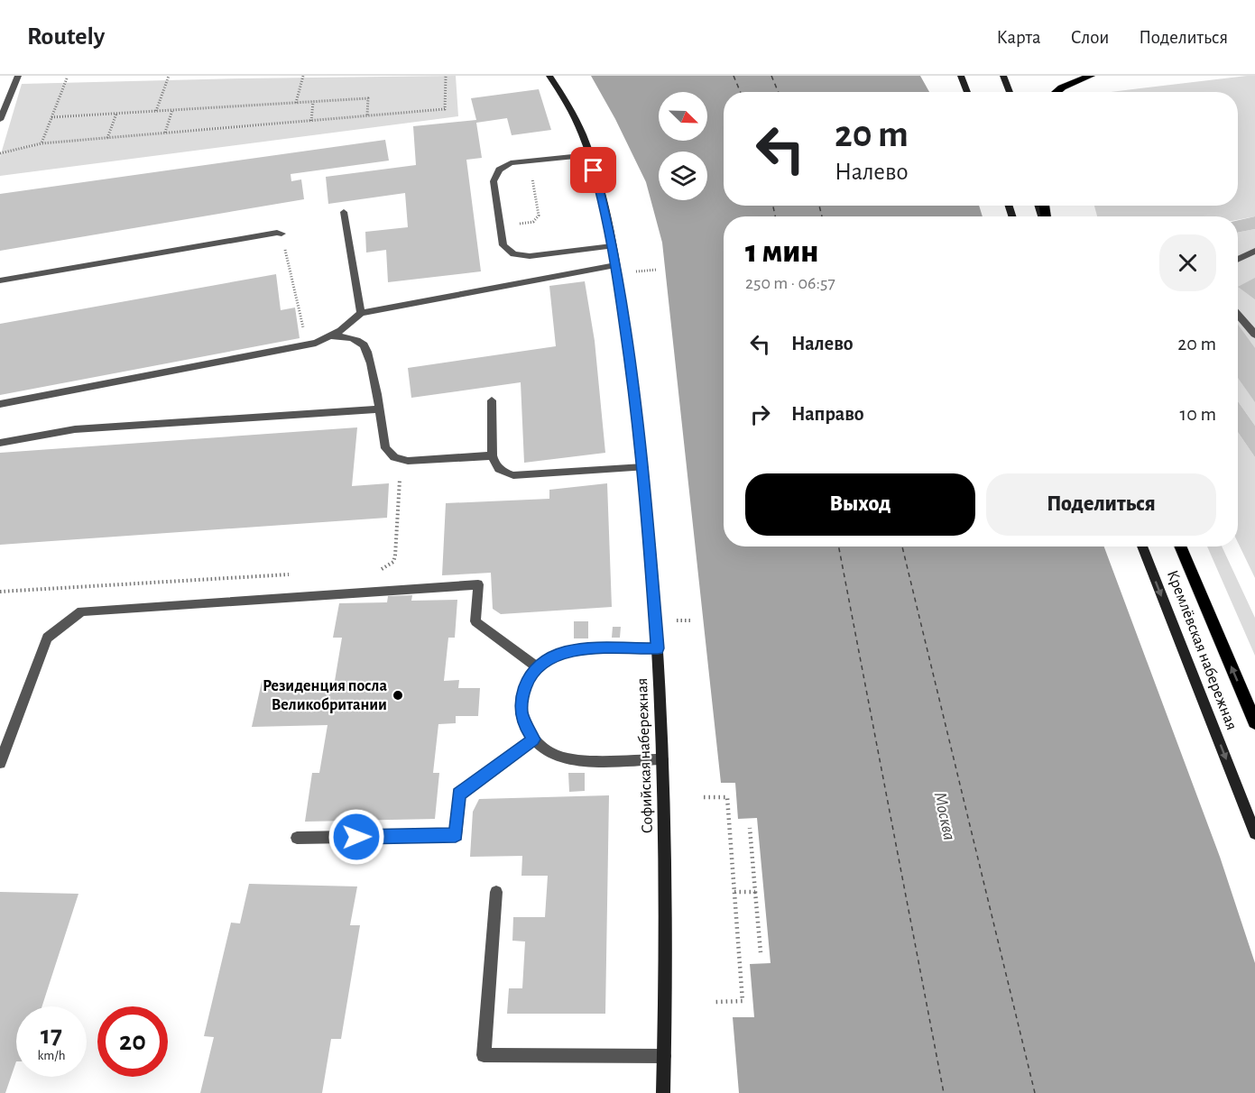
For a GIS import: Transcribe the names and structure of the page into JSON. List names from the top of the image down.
{
  "streets": {
    "main road": ["Кремлёвская набережная", "Софийская набережная"]
  },
  "water": ["Москва"],
  "places": ["Резиденция посла Великобритании"],
  "north": "bottom right",
  "page": {
    "header": "Routely",
    "nav": ["Карта", "Слои", "Поделиться"],
    "turn": ["20 m", "Налево"],
    "heading": ["1 мин", "250 m · 06:57"],
    "list": [
      {
        "name": "Налево",
        "value": "20 m"
      },
      {
        "name": "Направо",
        "value": "10 m"
      }
    ],
    "buttons": ["Выход", "Поделиться"],
    "speed": "17 km/h",
    "limit": "20"
  }
}
